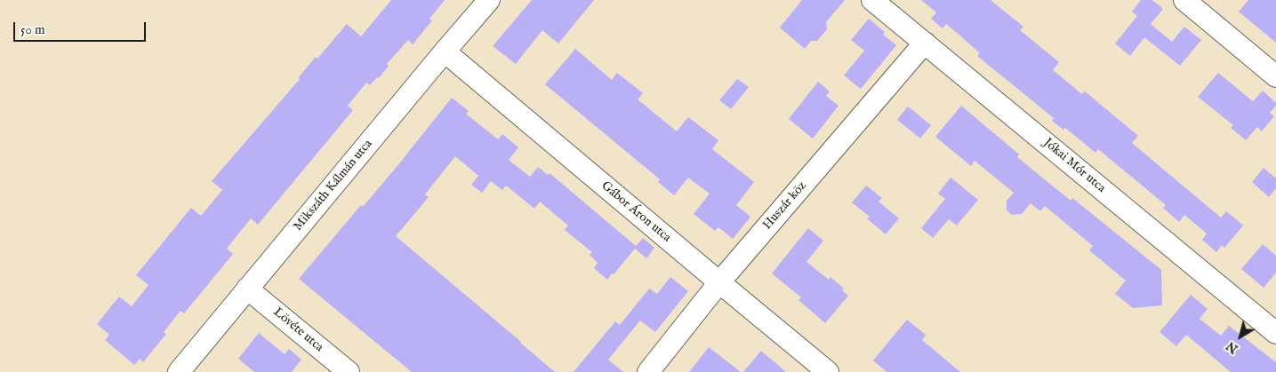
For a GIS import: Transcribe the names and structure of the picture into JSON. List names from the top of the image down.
{
  "streets": {
    "street": [
      "Jókai Mór utca",
      "Mikszáth Kálmán utca",
      "Huszár köz",
      "Gábor Áron utca",
      "Lövéte utca"
    ]
  },
  "crossings": [
    ["Jókai Mór utca", "Huszár köz"],
    ["Mikszáth Kálmán utca", "Gábor Áron utca"],
    ["Mikszáth Kálmán utca", "Lövéte utca"],
    ["Huszár köz", "Gábor Áron utca"]
  ],
  "scale_bar": "50 m",
  "north": "bottom left"
}
